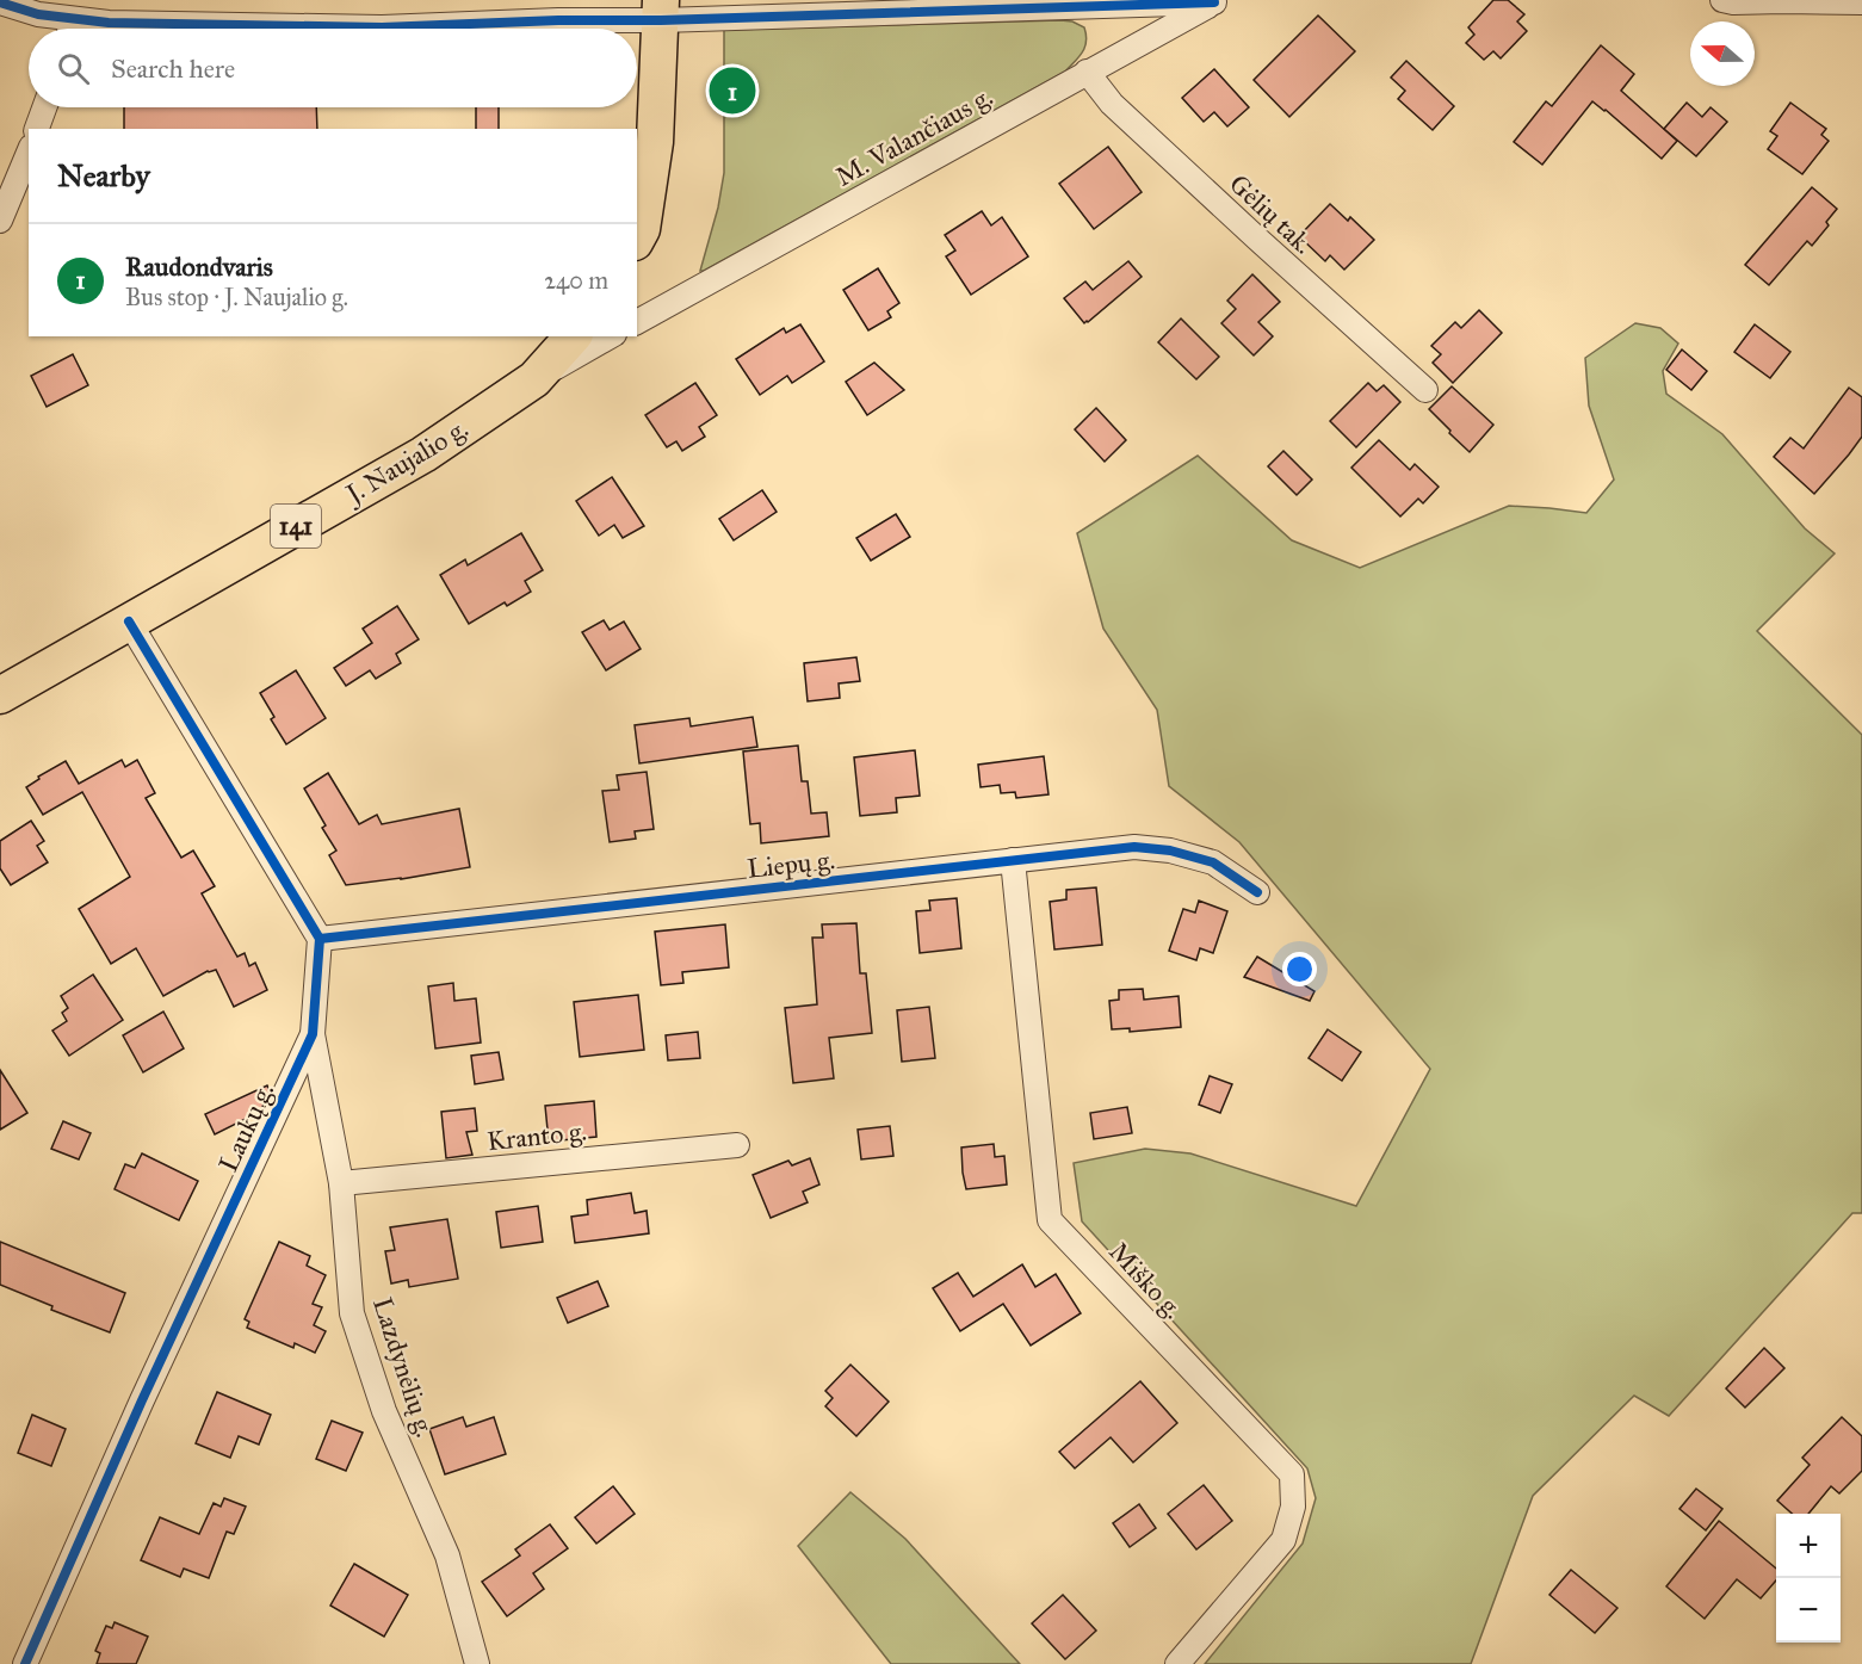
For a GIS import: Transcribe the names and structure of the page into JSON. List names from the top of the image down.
{
  "streets": {
    "main road": ["J. Naujalio g.", "141"],
    "street": [
      "M. Valančiaus g.",
      "Gėlių tak.",
      "Liepų g.",
      "Laukų g.",
      "Kranto g.",
      "Miško g.",
      "Lazdynėlių g."
    ]
  },
  "crossings": [
    ["M. Valančiaus g.", "Gėlių tak."],
    ["Liepų g.", "Laukų g."],
    ["Liepų g.", "Miško g."],
    ["Laukų g.", "Lazdynėlių g."],
    ["Kranto g.", "Lazdynėlių g."]
  ],
  "north": "left",
  "page": {
    "search": "Search here",
    "pins": "1",
    "heading": "Nearby",
    "list": [
      {
        "mark": "1",
        "name": "Raudondvaris",
        "note": "Bus stop · J. Naujalio g.",
        "value": "240 m"
      }
    ],
    "map_buttons": ["+", "−"]
  }
}
